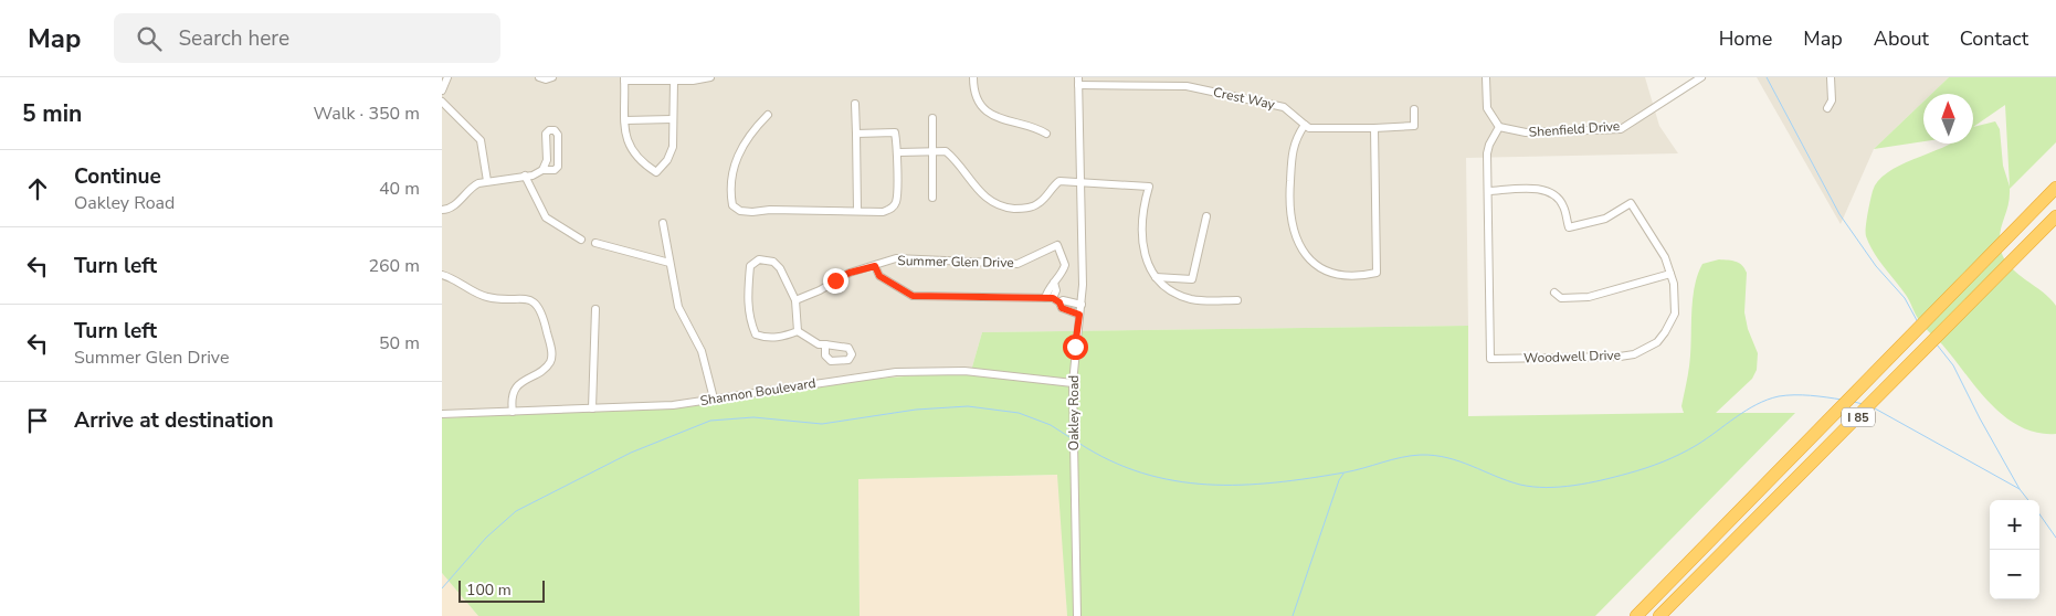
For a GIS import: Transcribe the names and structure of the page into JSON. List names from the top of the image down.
{
  "streets": {
    "highway": ["I 85"],
    "street": [
      "Crest Way",
      "Shenfield Drive",
      "Summer Glen Drive",
      "Woodwell Drive",
      "Shannon Boulevard",
      "Oakley Road"
    ]
  },
  "crossings": [
    ["Crest Way", "Oakley Road"],
    ["Shenfield Drive", "Woodwell Drive"],
    ["Shannon Boulevard", "Oakley Road"]
  ],
  "scale_bar": "100 m",
  "north": "top",
  "page": {
    "header": "Map",
    "search": "Search here",
    "nav": [
      "Home",
      "Map",
      "About",
      "Contact"
    ],
    "heading": ["5 min", "Walk · 350 m"],
    "list": [
      ["Continue", "Oakley Road", "40 m"],
      ["Turn left", "260 m"],
      ["Turn left", "Summer Glen Drive", "50 m"],
      "Arrive at destination"
    ],
    "map_buttons": ["+", "−"],
    "scale": "100 m"
  }
}
